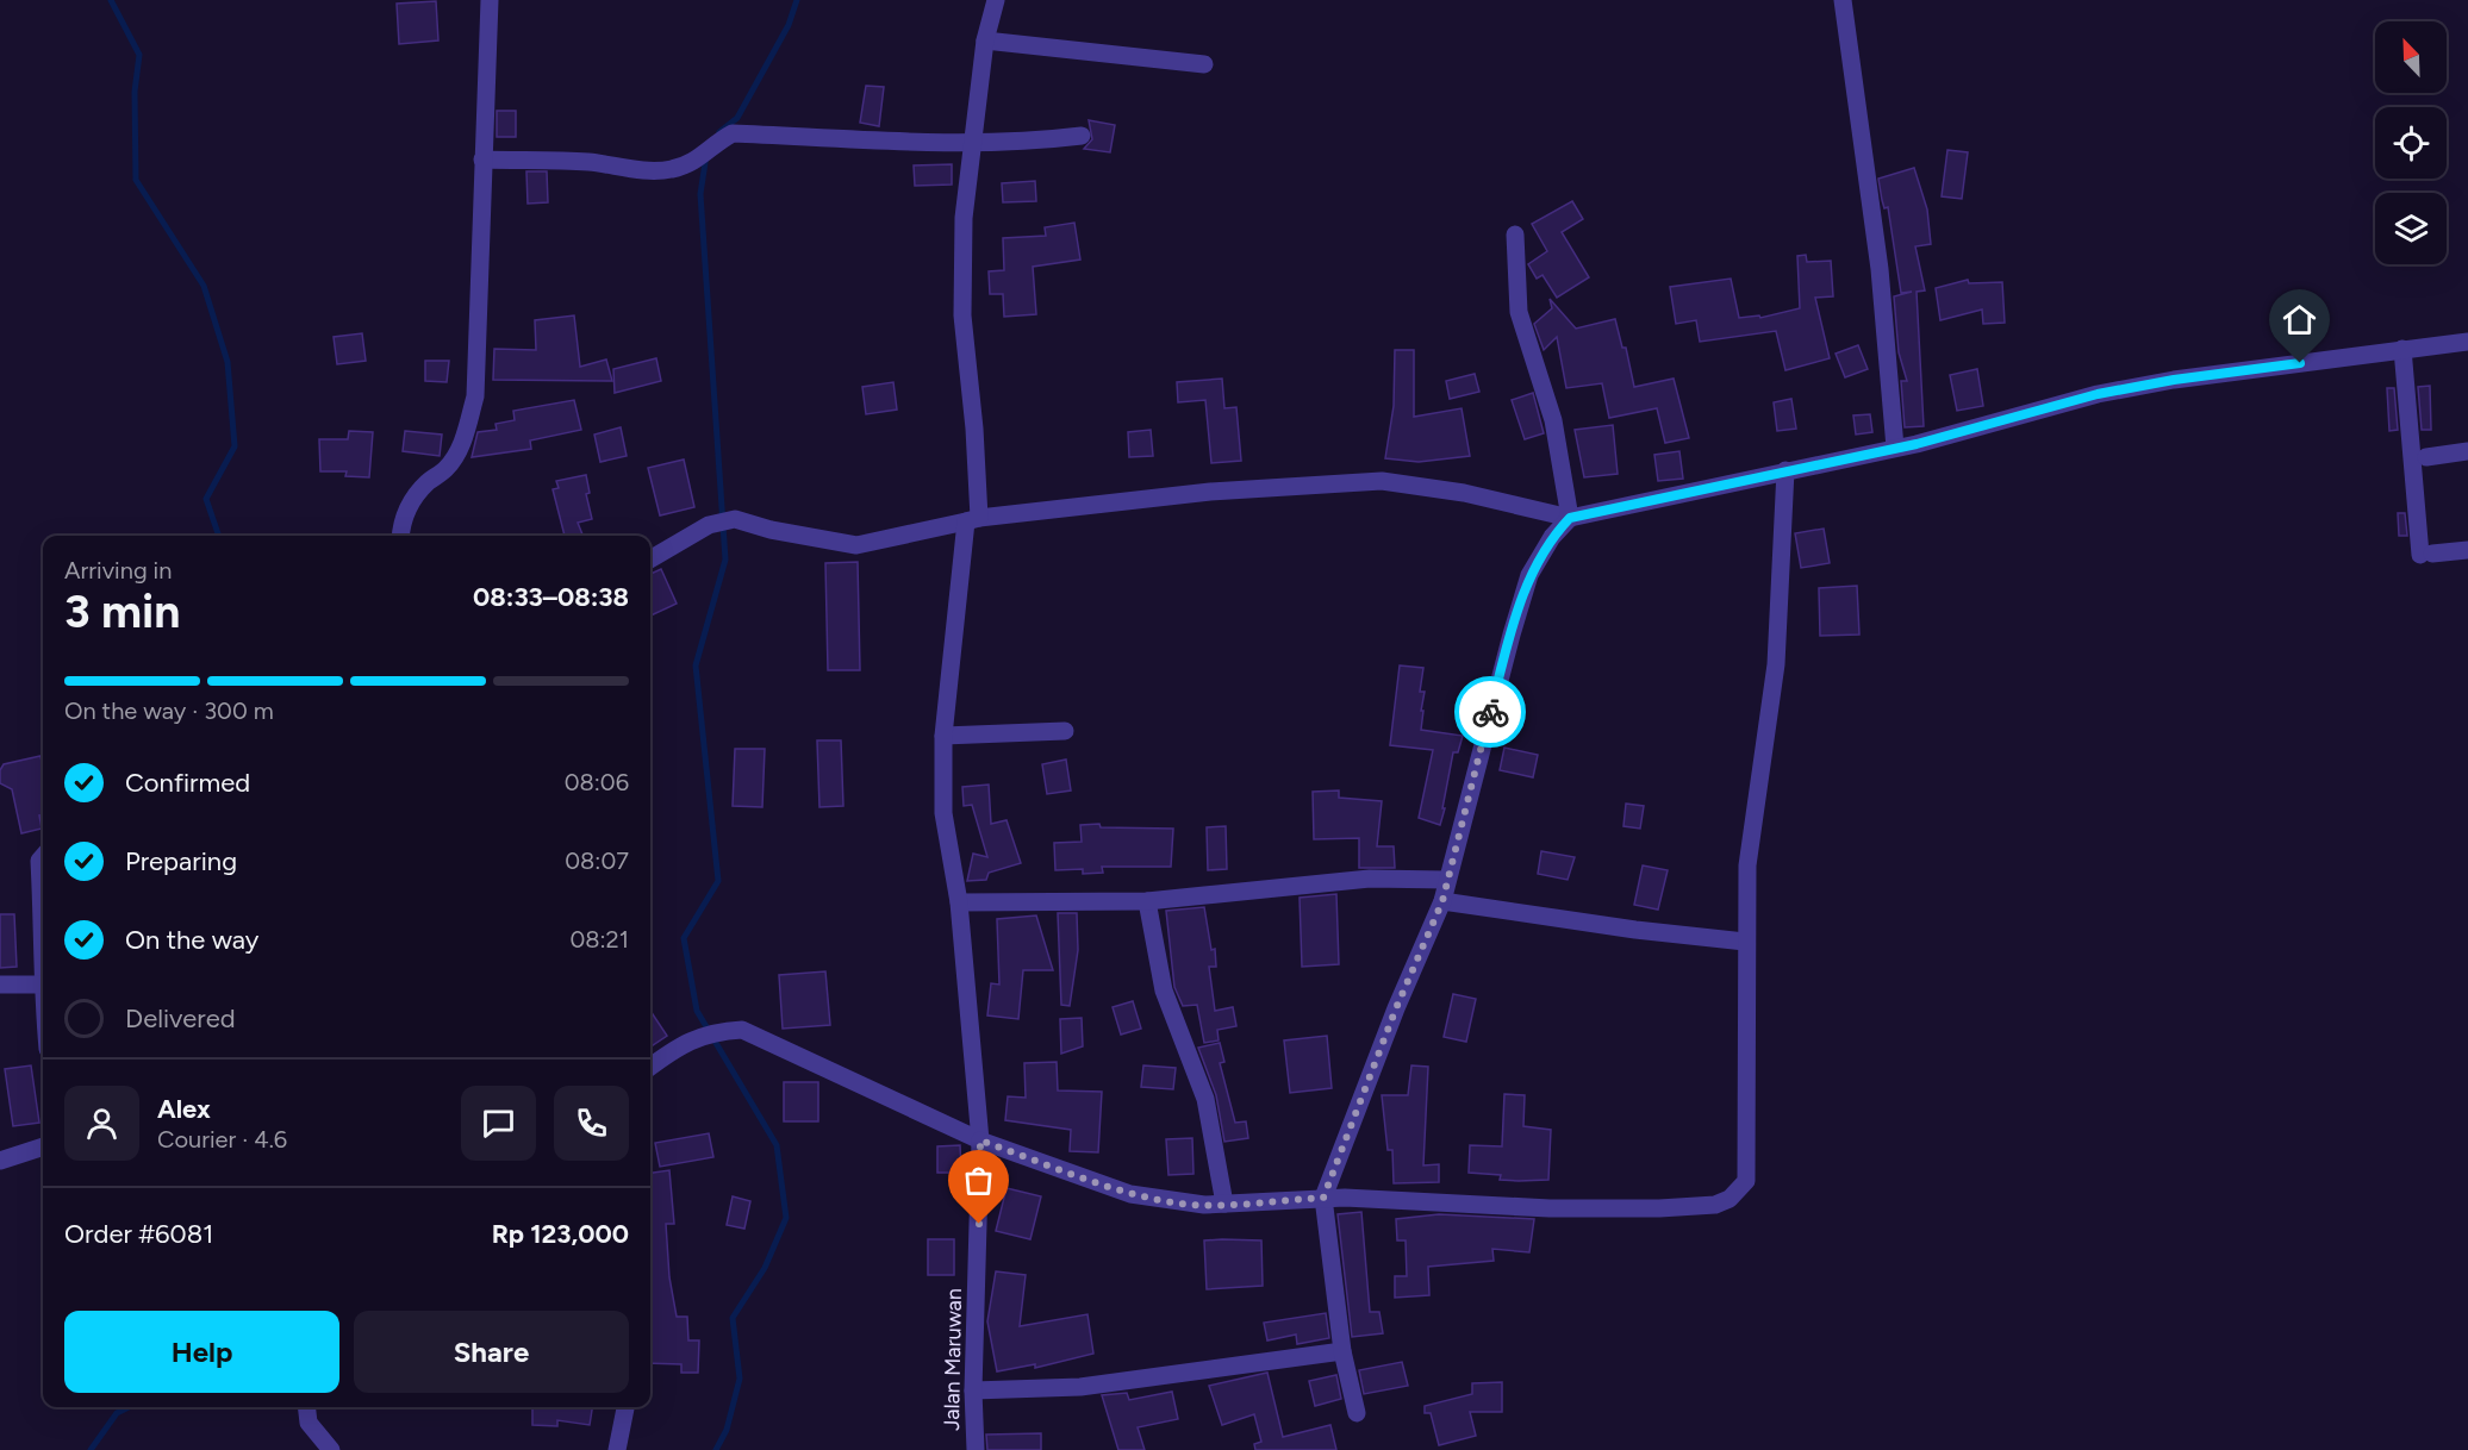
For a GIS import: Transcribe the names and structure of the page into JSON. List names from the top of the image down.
{
  "streets": {
    "street": ["Jalan Maruwan"]
  },
  "north": "top left",
  "page": {
    "heading": ["3 min", "Arriving in", "08:33–08:38"],
    "panel": [
      "Alex",
      "Courier · 4.6",
      "Order #6081",
      "Rp 123,000"
    ],
    "bar": "On the way · 300 m",
    "list": [
      ["Confirmed", "08:06"],
      ["Preparing", "08:07"],
      ["On the way", "08:21"],
      "Delivered"
    ],
    "buttons": ["Help", "Share"]
  }
}
